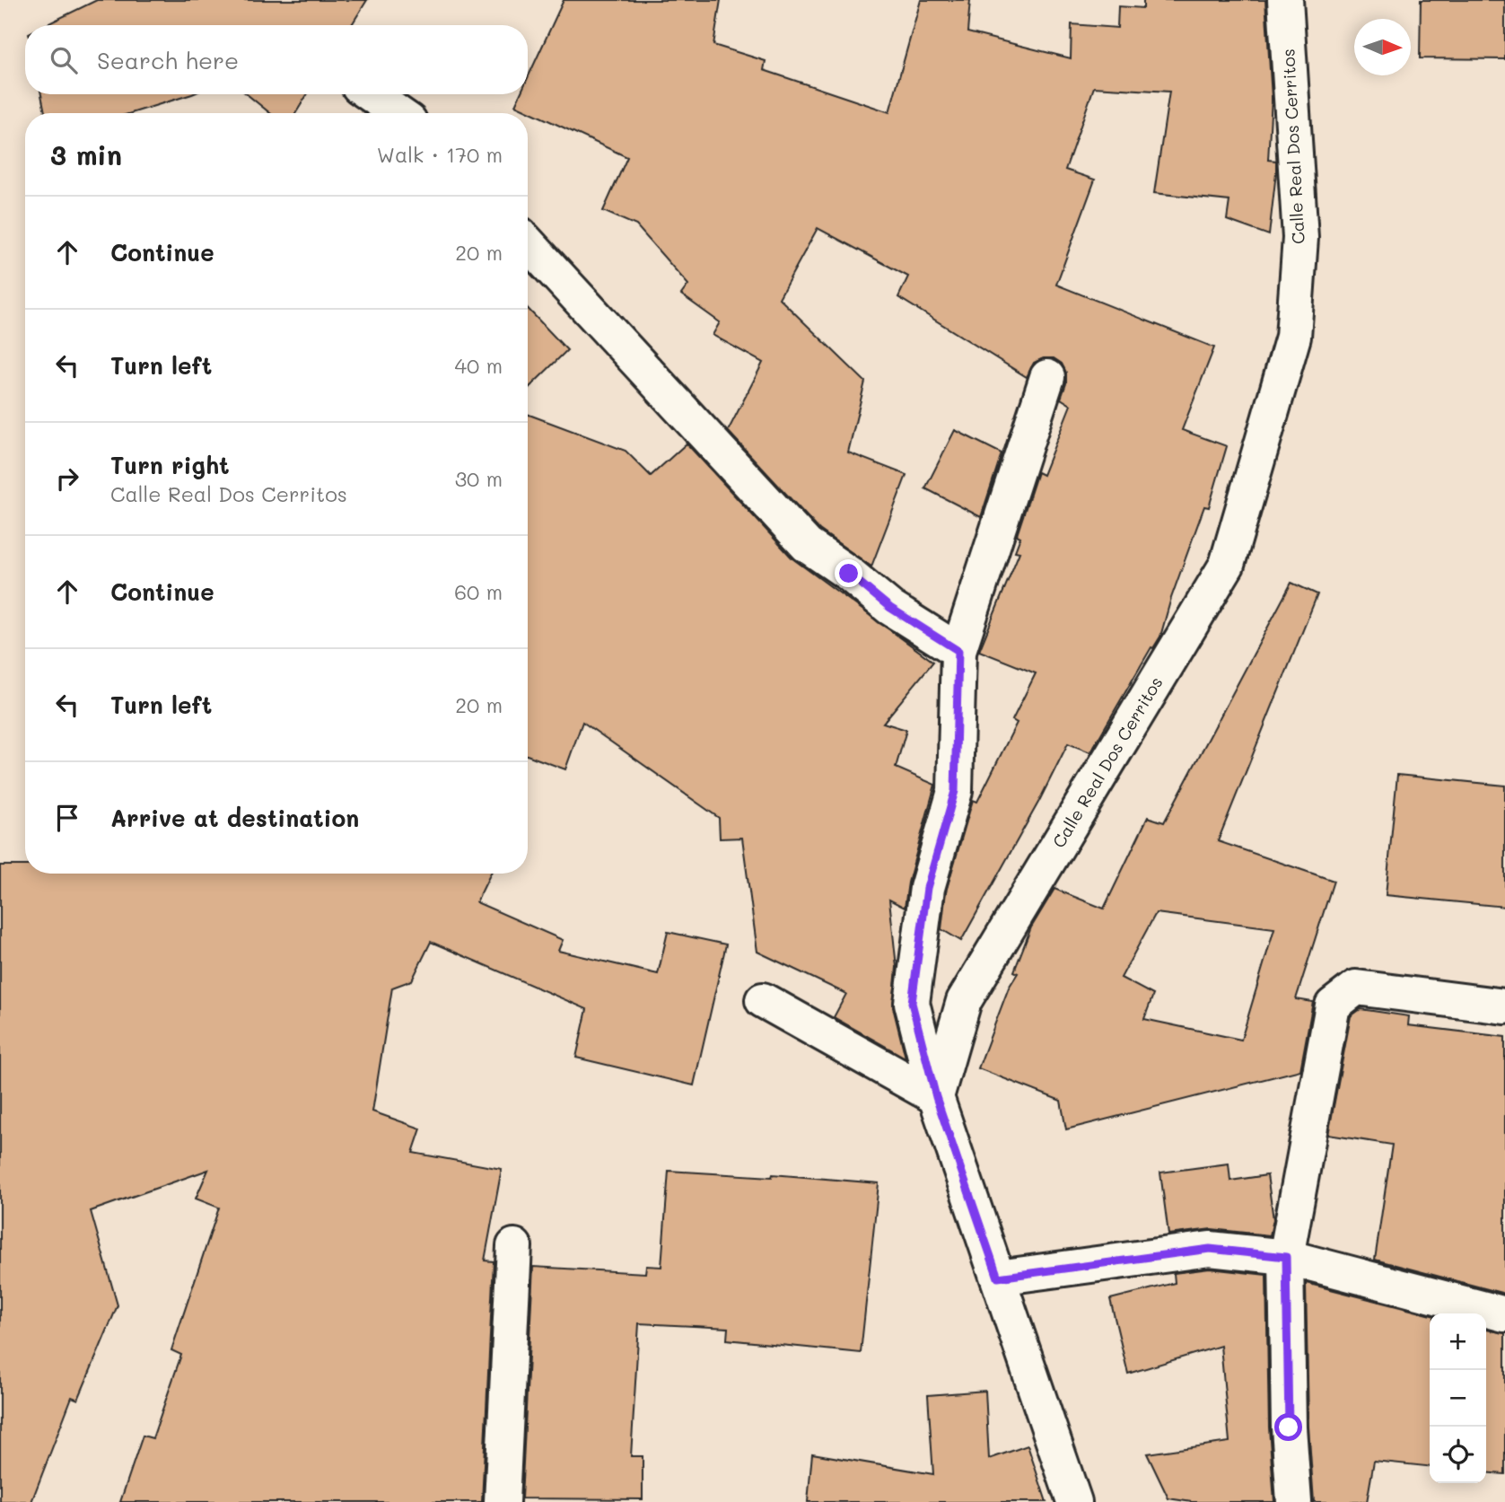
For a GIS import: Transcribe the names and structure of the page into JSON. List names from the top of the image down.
{
  "streets": {
    "street": ["Calle Real Dos Cerritos"]
  },
  "north": "right",
  "page": {
    "search": "Search here",
    "heading": ["3 min", "Walk · 170 m"],
    "list": [
      ["Continue", "20 m"],
      ["Turn left", "40 m"],
      ["Turn right", "Calle Real Dos Cerritos", "30 m"],
      ["Continue", "60 m"],
      ["Turn left", "20 m"],
      "Arrive at destination"
    ],
    "map_buttons": ["+", "−"]
  }
}
